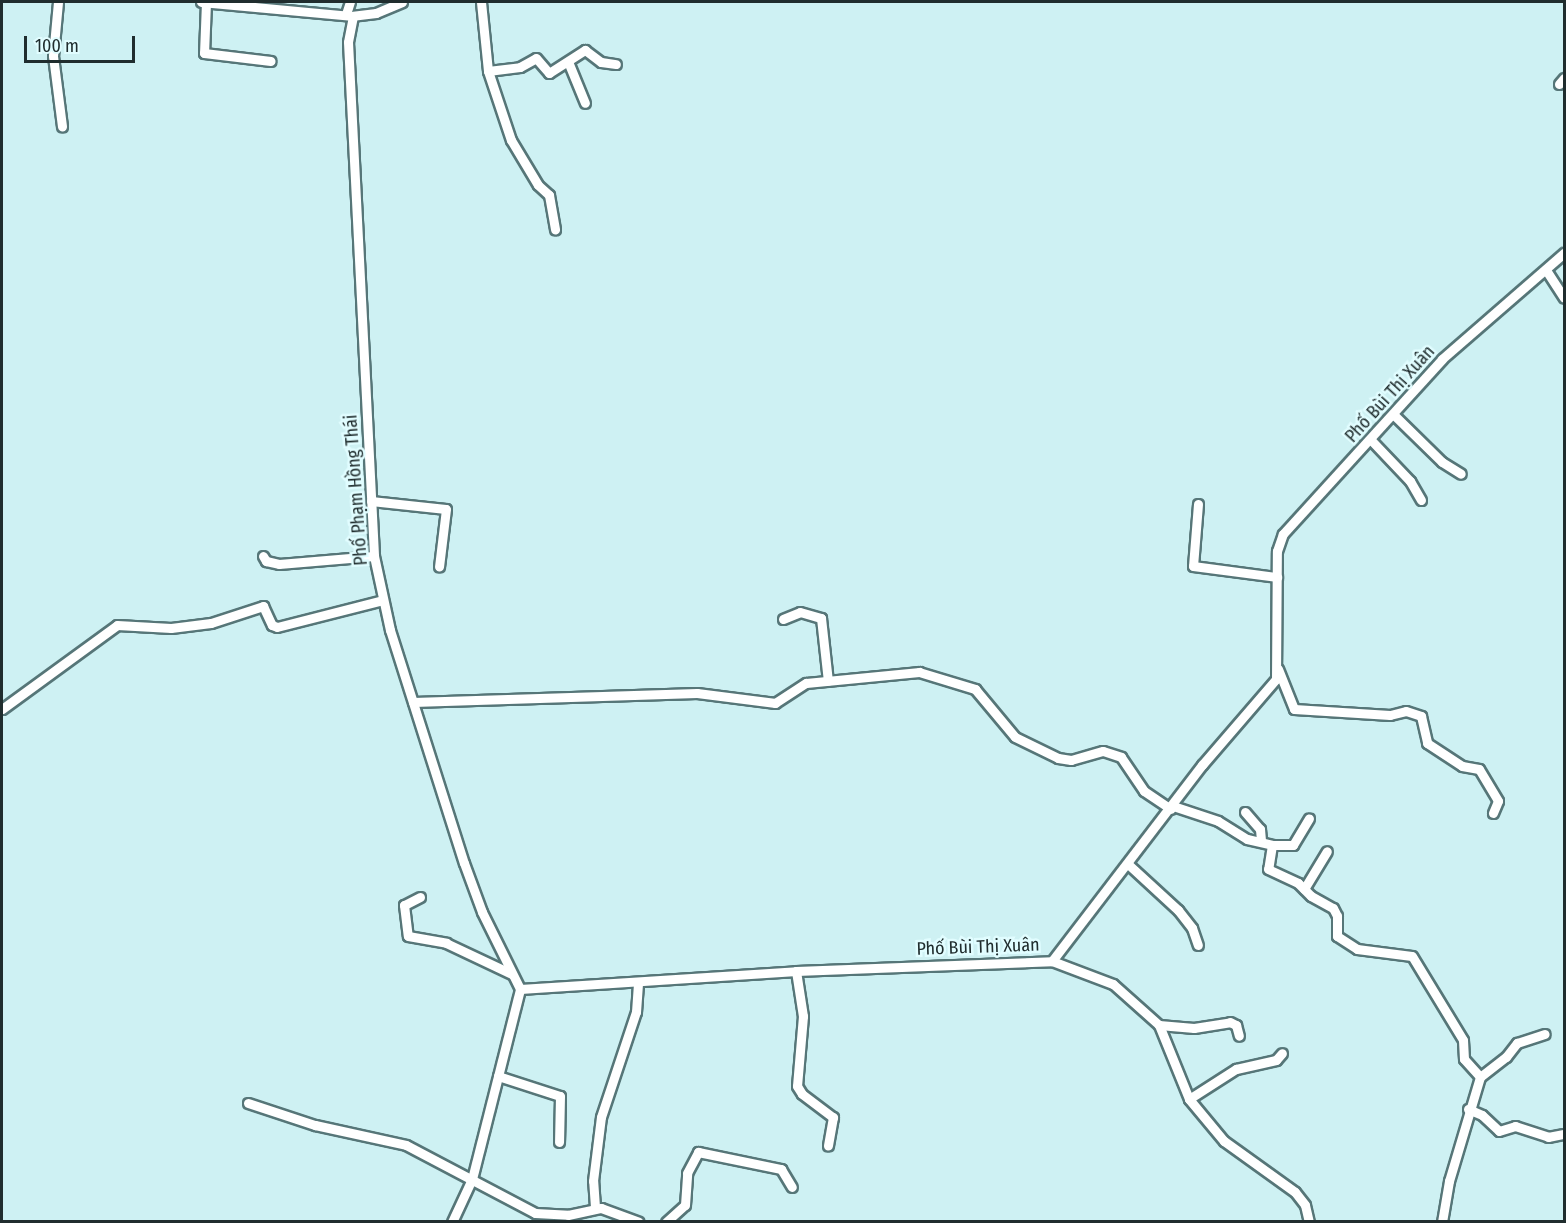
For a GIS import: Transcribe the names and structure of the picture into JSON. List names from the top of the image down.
{
  "streets": {
    "street": ["Phố Bùi Thị Xuân", "Phố Phạm Hồng Thái"]
  },
  "crossings": [
    ["Phố Bùi Thị Xuân", "Phố Phạm Hồng Thái"]
  ],
  "scale_bar": "100 m"
}
